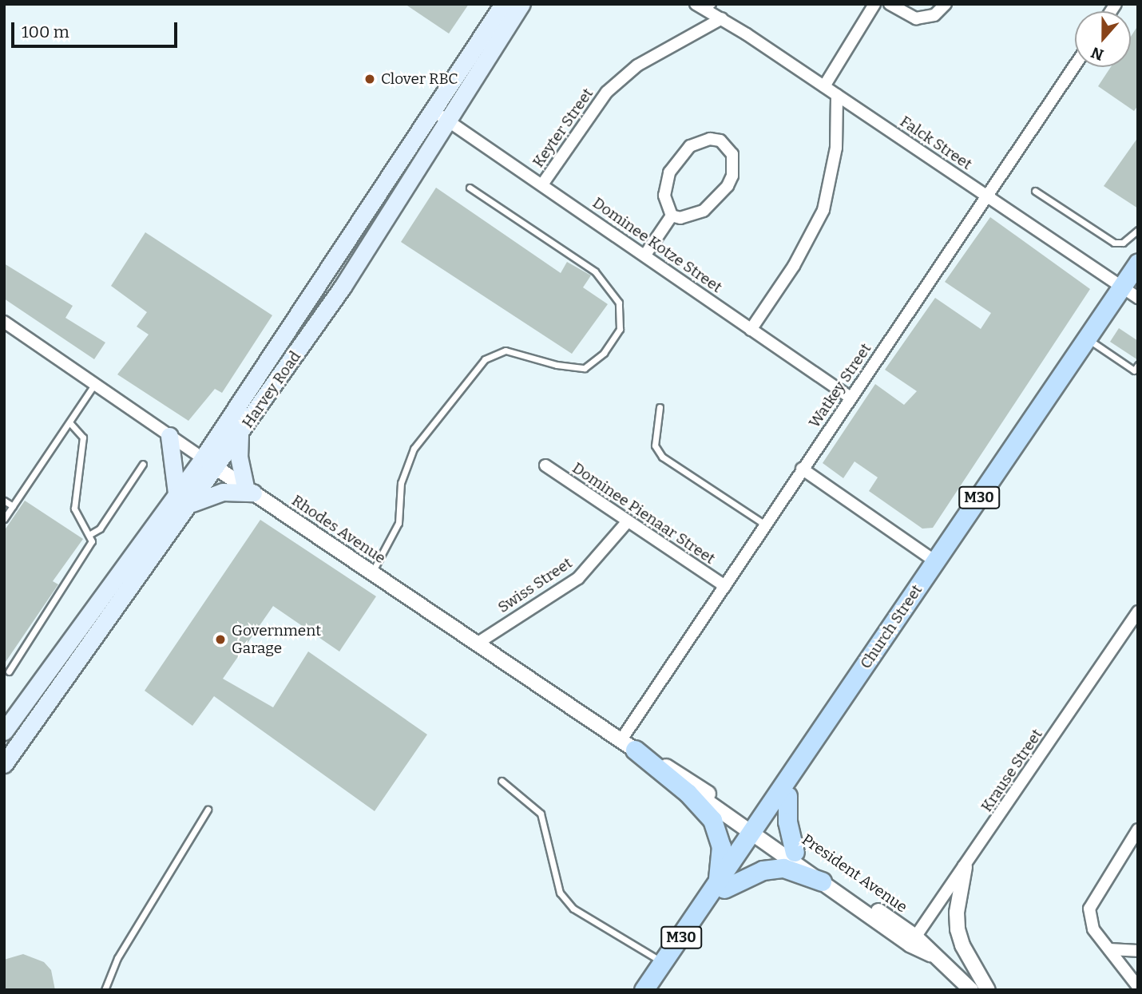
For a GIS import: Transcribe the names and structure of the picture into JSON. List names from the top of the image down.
{
  "streets": {
    "main road": ["Harvey Road", "M30", "Church Street"],
    "street": [
      "Keyter Street",
      "Falck Street",
      "Dominee Kotze Street",
      "Watkey Street",
      "Dominee Pienaar Street",
      "Rhodes Avenue",
      "Swiss Street",
      "Krause Street",
      "President Avenue"
    ]
  },
  "crossings": [
    ["Keyter Street", "Falck Street"],
    ["Keyter Street", "Dominee Kotze Street"],
    ["Falck Street", "Watkey Street"],
    ["Falck Street", "Church Street"],
    ["Dominee Kotze Street", "Watkey Street"],
    ["Dominee Kotze Street", "Harvey Road"],
    ["Watkey Street", "Dominee Pienaar Street"],
    ["Watkey Street", "Rhodes Avenue"],
    ["Harvey Road", "Rhodes Avenue"],
    ["Dominee Pienaar Street", "Swiss Street"],
    ["Rhodes Avenue", "Swiss Street"],
    ["Rhodes Avenue", "Church Street"],
    ["Rhodes Avenue", "President Avenue"],
    ["Church Street", "President Avenue"],
    ["Krause Street", "President Avenue"]
  ],
  "places": ["Clover RBC", "Government Garage"],
  "scale_bar": "100 m",
  "north": "bottom"
}
